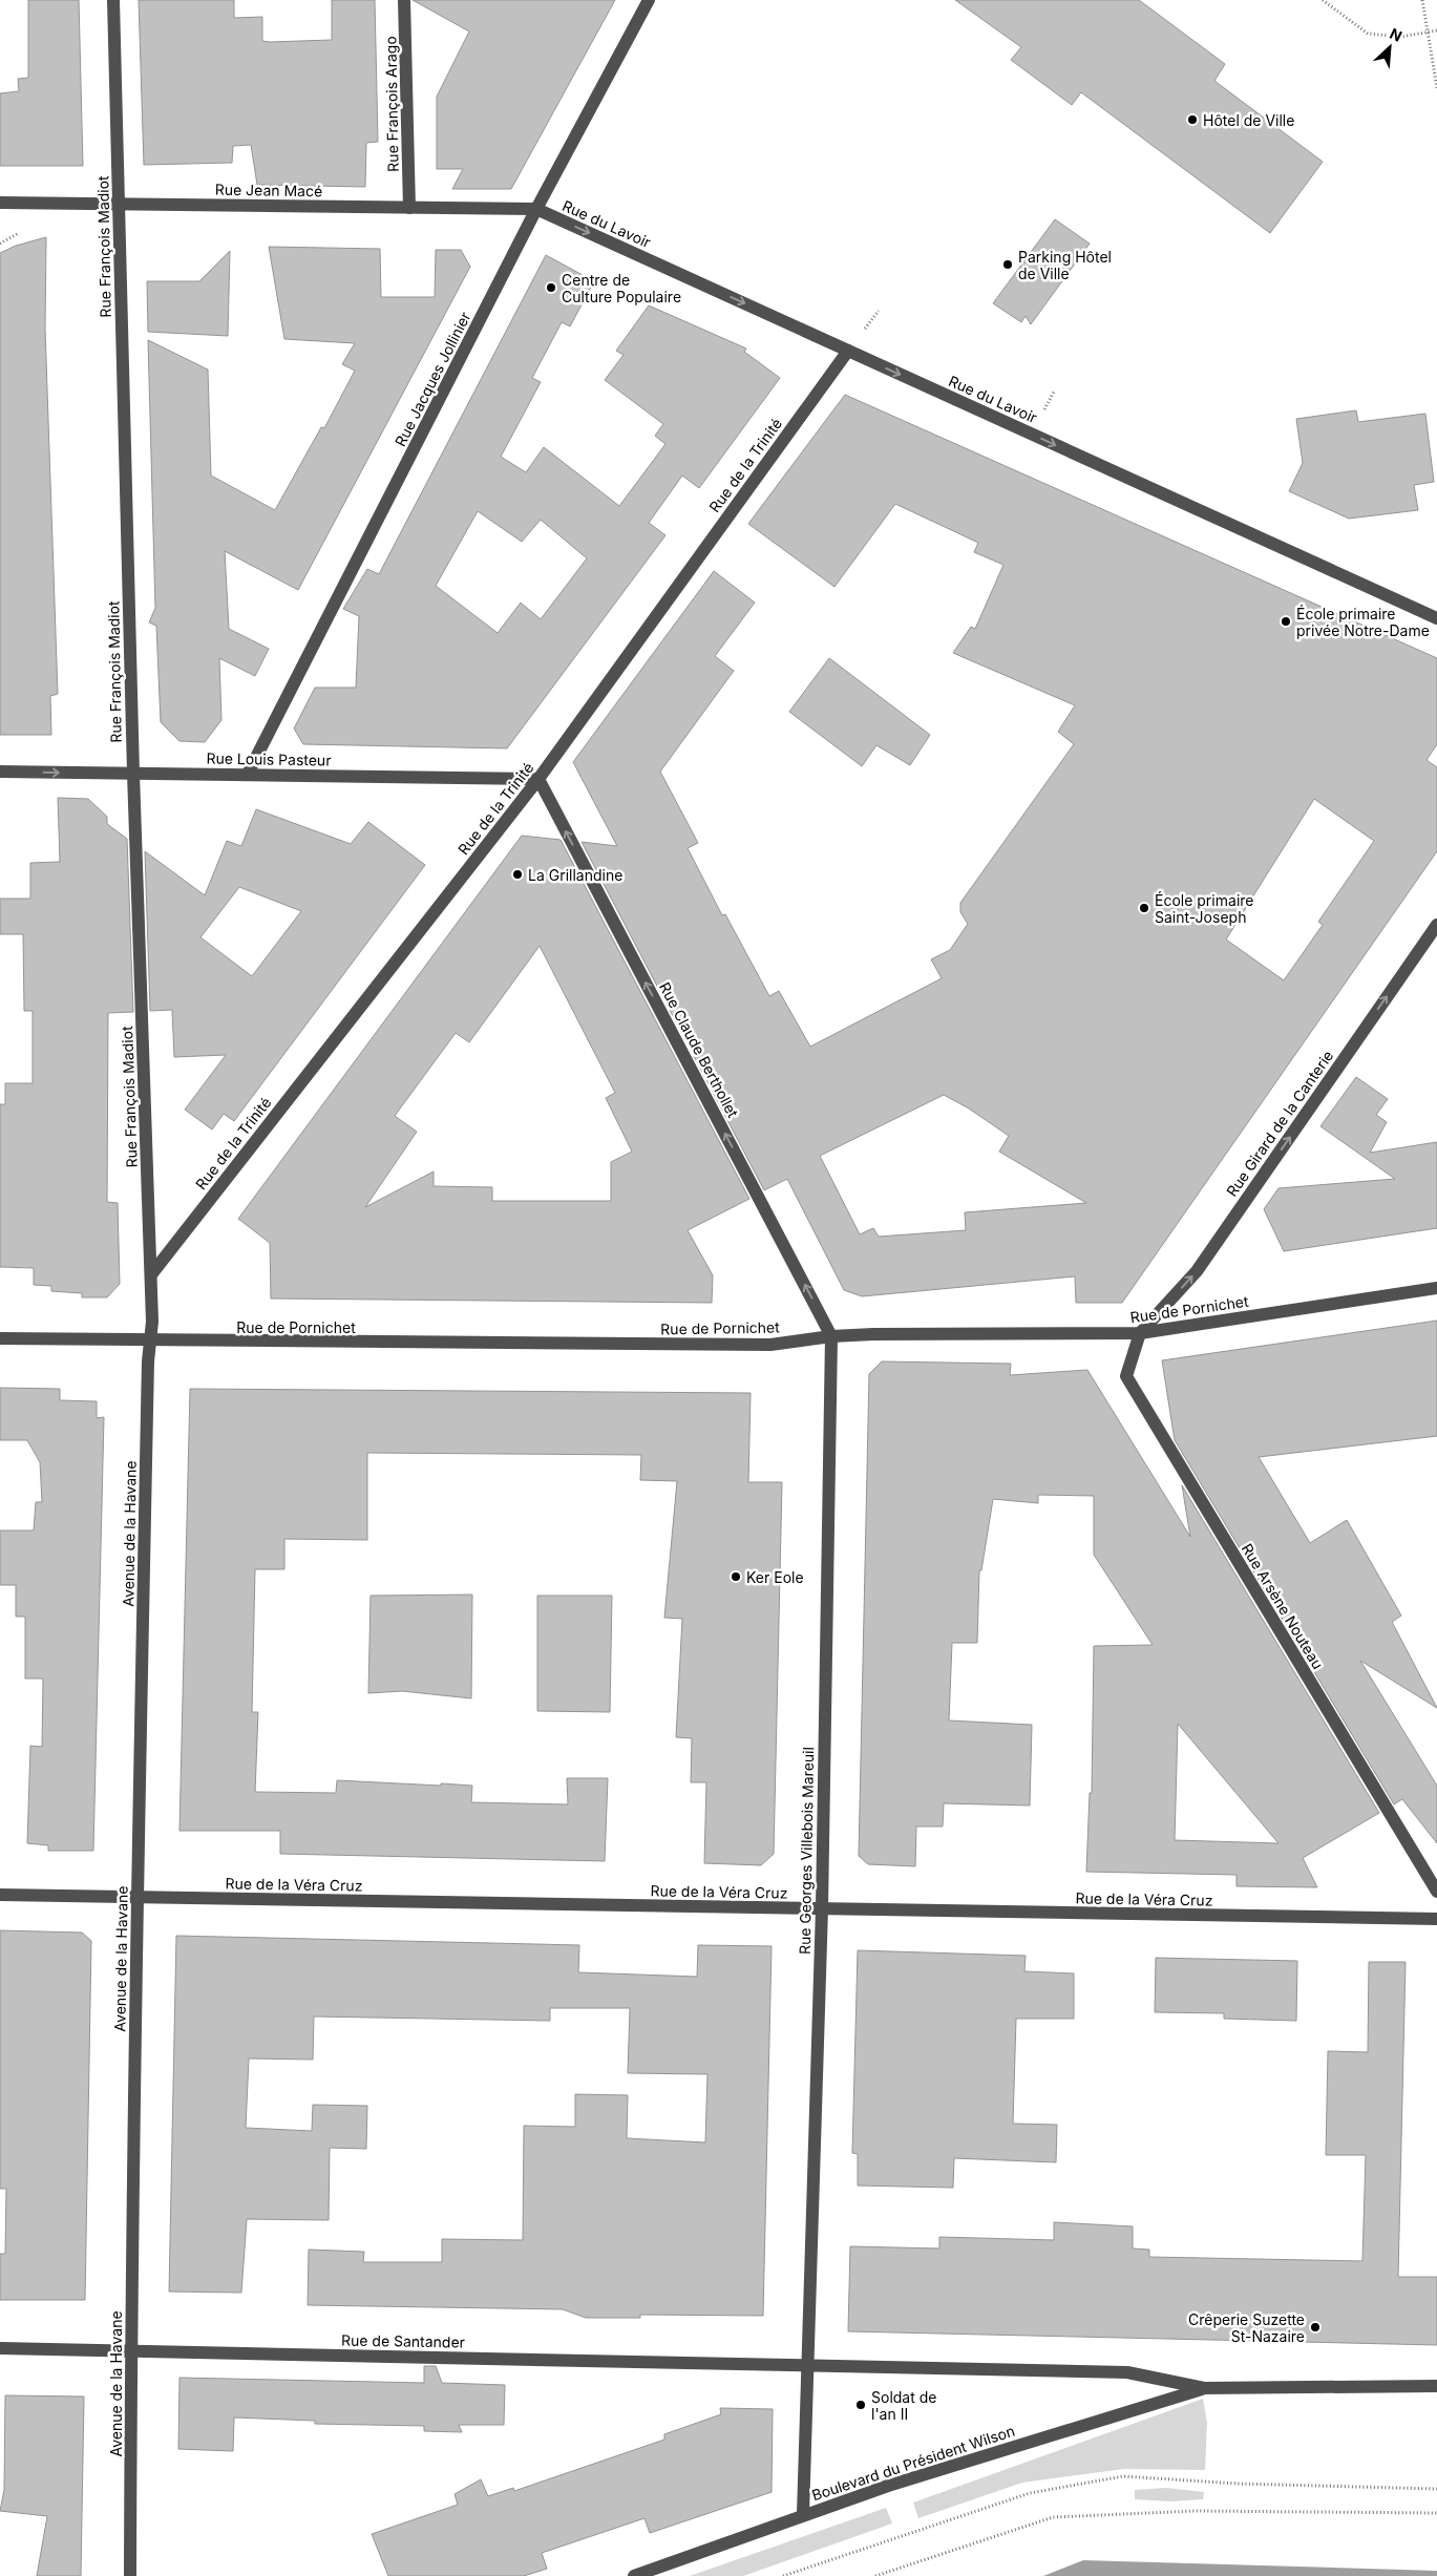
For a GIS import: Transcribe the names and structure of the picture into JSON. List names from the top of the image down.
{
  "streets": {
    "street": [
      "Rue François Arago",
      "Rue Jean Macé",
      "Rue du Lavoir",
      "Rue François Madiot",
      "Rue Jacques Jollinier",
      "Rue de la Trinité",
      "Rue Louis Pasteur",
      "Rue Claude Berthollet",
      "Rue Girard de la Canterie",
      "Rue de Pornichet",
      "Avenue de la Havane",
      "Rue Arsène Nouteau",
      "Rue Georges Villebois Mareuil",
      "Rue de la Véra Cruz",
      "Rue de Santander",
      "Boulevard du Président Wilson"
    ]
  },
  "crossings": [
    ["Rue François Arago", "Rue Jean Macé"],
    ["Rue Jean Macé", "Rue du Lavoir"],
    ["Rue Jean Macé", "Rue François Madiot"],
    ["Rue Jean Macé", "Rue Jacques Jollinier"],
    ["Rue du Lavoir", "Rue Jacques Jollinier"],
    ["Rue du Lavoir", "Rue de la Trinité"],
    ["Rue François Madiot", "Rue de la Trinité"],
    ["Rue François Madiot", "Rue Louis Pasteur"],
    ["Rue François Madiot", "Rue de Pornichet"],
    ["Rue François Madiot", "Avenue de la Havane"],
    ["Rue Jacques Jollinier", "Rue Louis Pasteur"],
    ["Rue de la Trinité", "Rue Louis Pasteur"],
    ["Rue de la Trinité", "Rue Claude Berthollet"],
    ["Rue Louis Pasteur", "Rue Claude Berthollet"],
    ["Rue Claude Berthollet", "Rue de Pornichet"],
    ["Rue Claude Berthollet", "Rue Georges Villebois Mareuil"],
    ["Rue Girard de la Canterie", "Rue de Pornichet"],
    ["Rue Girard de la Canterie", "Rue Arsène Nouteau"],
    ["Rue de Pornichet", "Avenue de la Havane"],
    ["Rue de Pornichet", "Rue Arsène Nouteau"],
    ["Rue de Pornichet", "Rue Georges Villebois Mareuil"],
    ["Avenue de la Havane", "Rue de la Véra Cruz"],
    ["Avenue de la Havane", "Rue de Santander"],
    ["Rue Georges Villebois Mareuil", "Rue de la Véra Cruz"],
    ["Rue Georges Villebois Mareuil", "Rue de Santander"],
    ["Rue Georges Villebois Mareuil", "Boulevard du Président Wilson"],
    ["Rue de Santander", "Boulevard du Président Wilson"]
  ],
  "one_way": ["Rue du Lavoir", "Rue Claude Berthollet", "Rue Girard de la Canterie"],
  "places": [
    "Hôtel de Ville",
    "Parking Hôtel de Ville",
    "Centre de Culture Populaire",
    "École primaire privée Notre-Dame",
    "La Grillandine",
    "École primaire Saint-Joseph",
    "Ker Eole",
    "Crêperie Suzette St-Nazaire",
    "Soldat de l'an II"
  ],
  "north": "top right"
}
